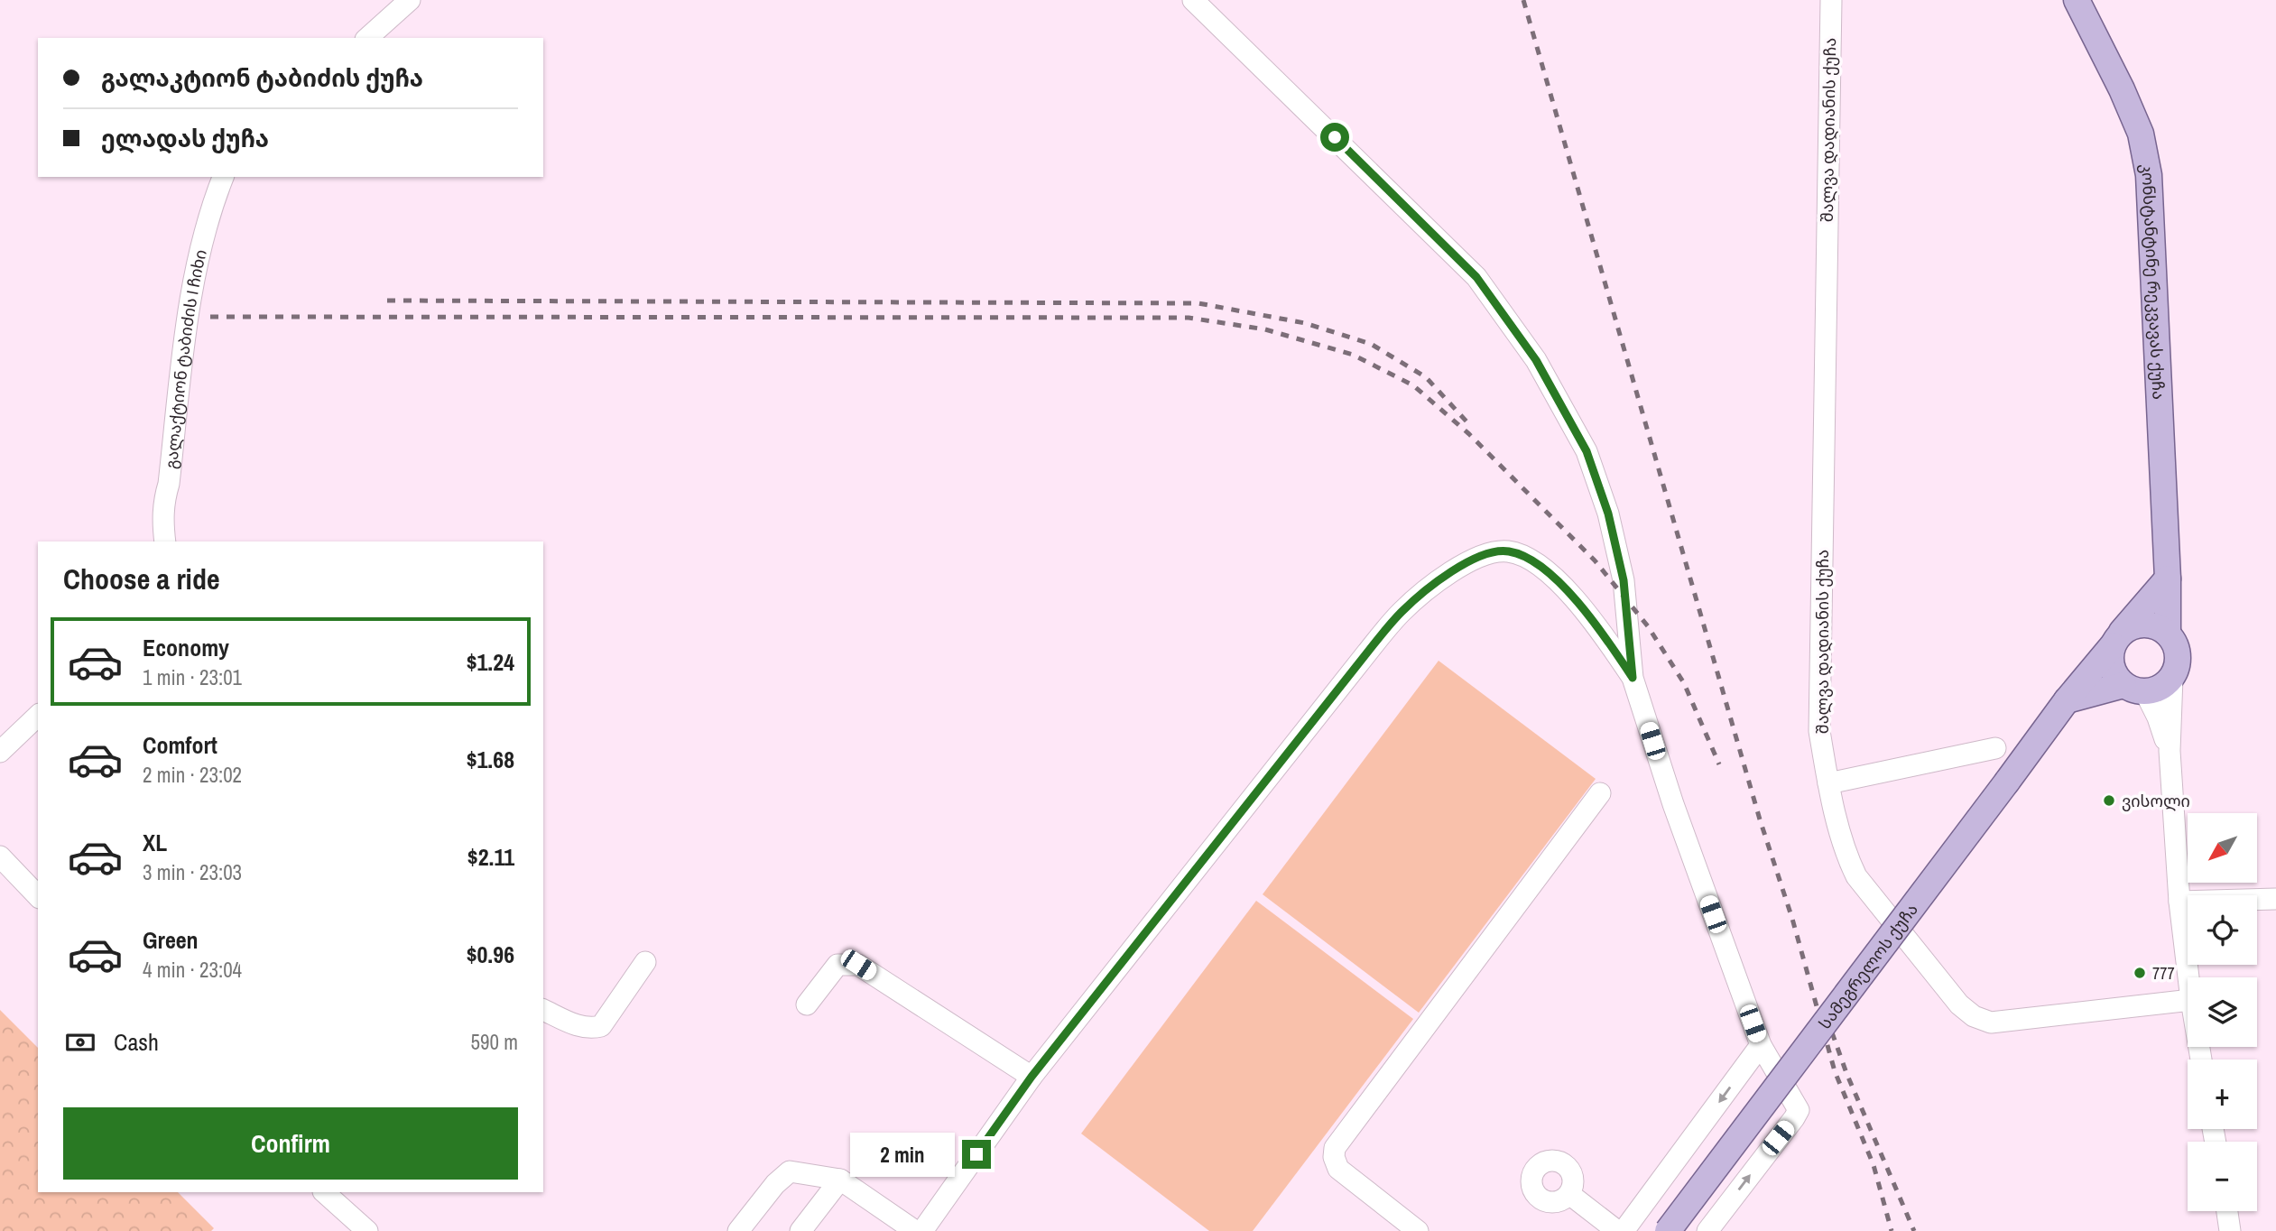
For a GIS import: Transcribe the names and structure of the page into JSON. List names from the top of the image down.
{
  "streets": {
    "main road": ["კონსტანტინე რეკვავას ქუჩა", "სამეგრელოს ქუჩა"],
    "street": ["შალვა დადიანის ქუჩა", "გალაქტიონ ტაბიძის I ჩიხი"]
  },
  "crossings": [
    ["კონსტანტინე რეკვავას ქუჩა", "სამეგრელოს ქუჩა"]
  ],
  "places": ["ვისოლი", "777"],
  "north": "bottom left",
  "page": {
    "banner": ["გალაკტიონ ტაბიძის ქუჩა", "ელადას ქუჩა"],
    "heading": "Choose a ride",
    "list": [
      {
        "name": "Economy",
        "note": "1 min · 23:01",
        "value": "$1.24"
      },
      {
        "name": "Comfort",
        "note": "2 min · 23:02",
        "value": "$1.68"
      },
      {
        "name": "XL",
        "note": "3 min · 23:03",
        "value": "$2.11"
      },
      {
        "name": "Green",
        "note": "4 min · 23:04",
        "value": "$0.96"
      }
    ],
    "map_buttons": ["+", "−"],
    "pay": ["Cash", "590 m"],
    "buttons": "Confirm",
    "bubble": "2 min"
  }
}
